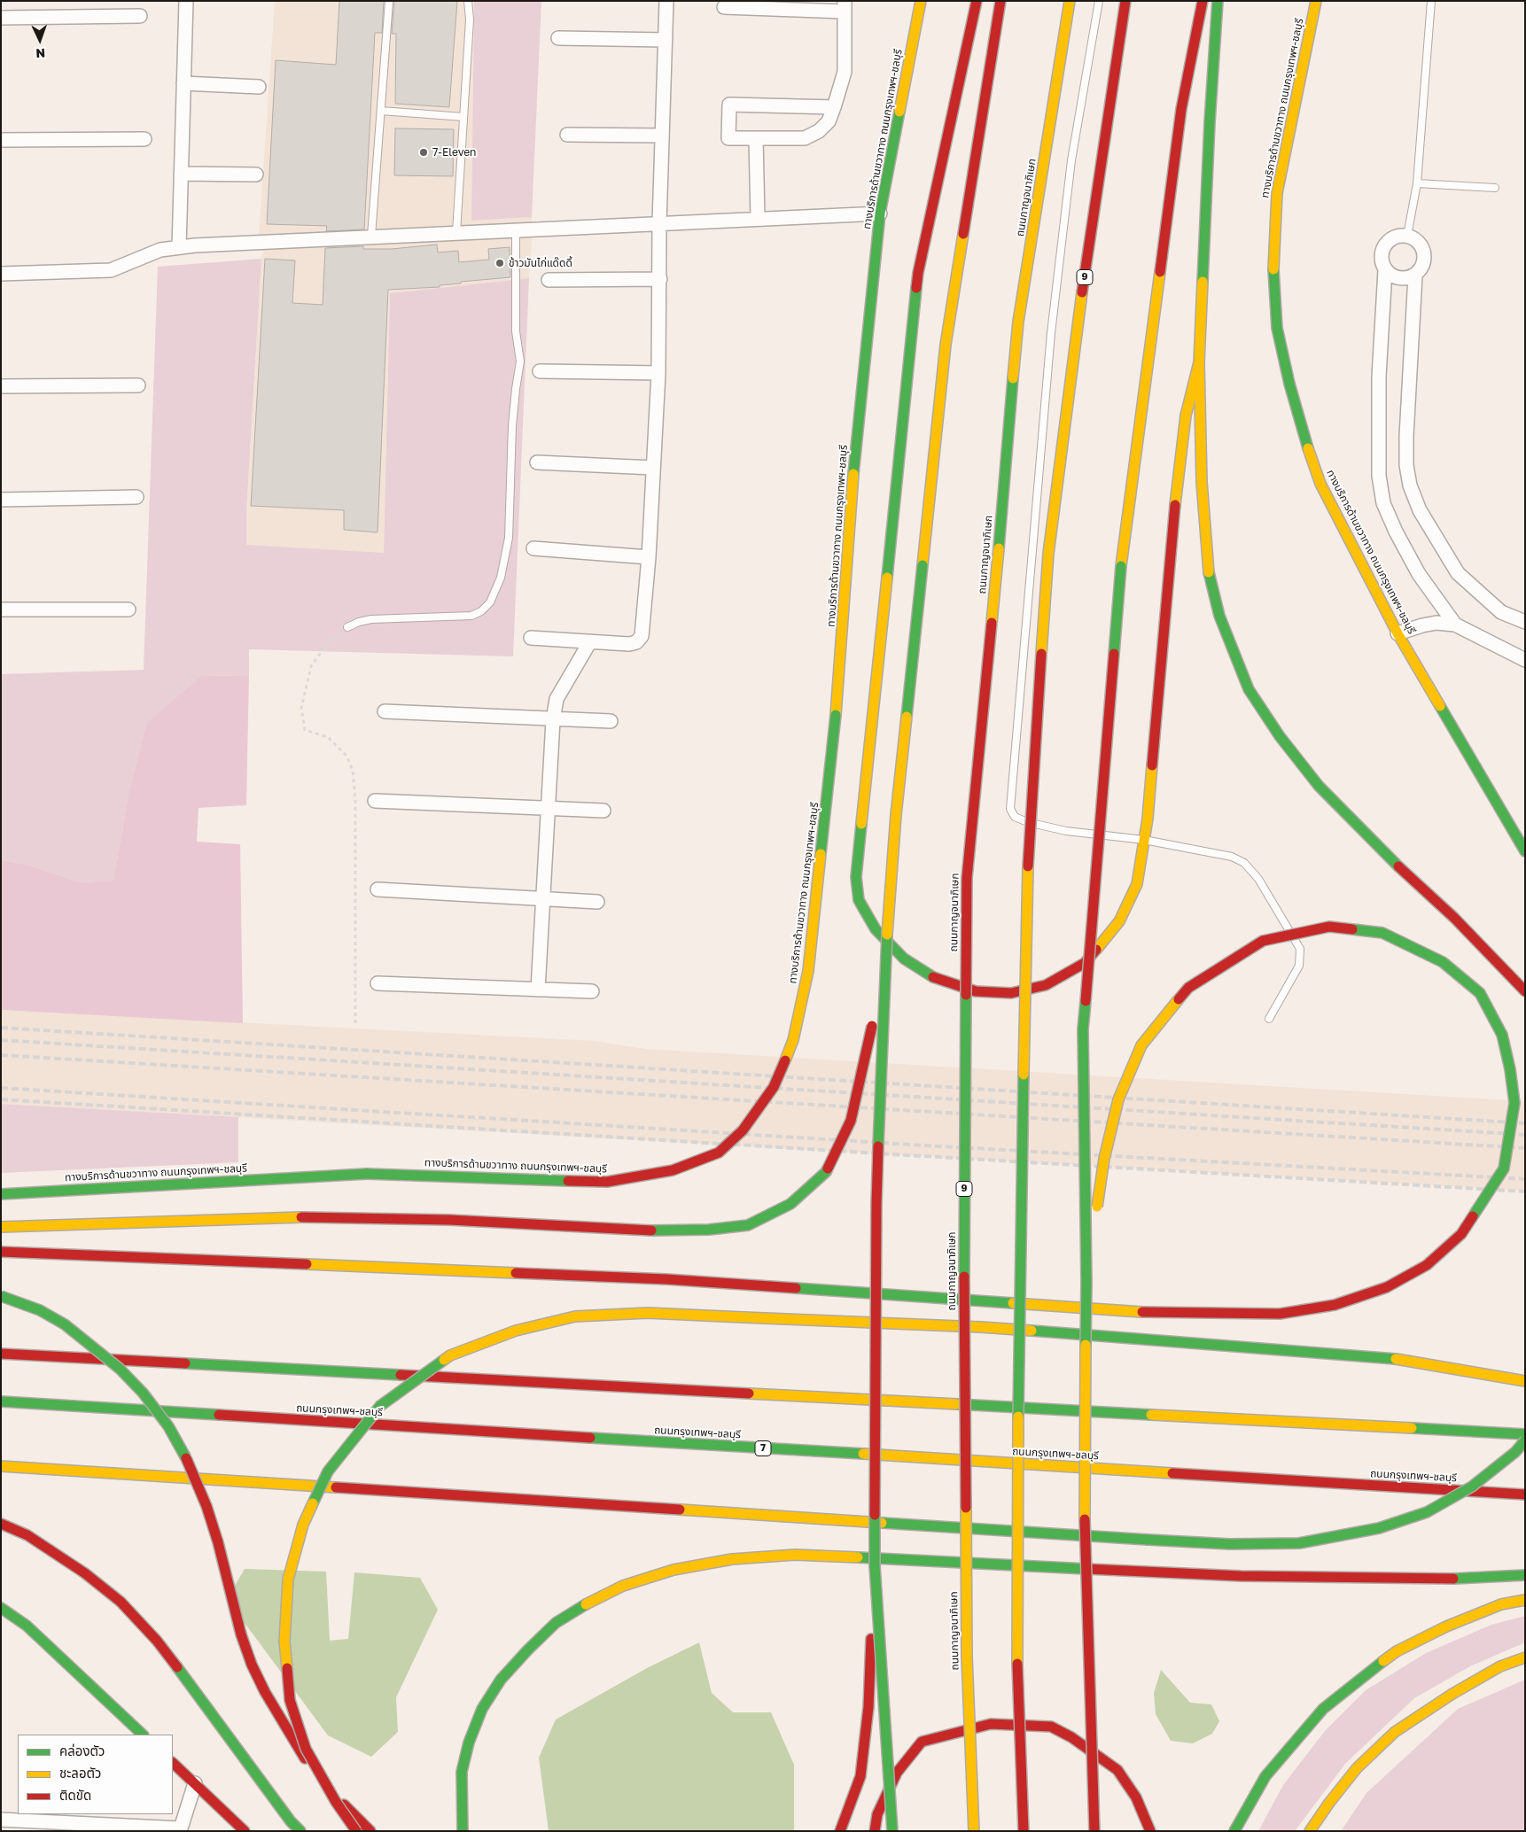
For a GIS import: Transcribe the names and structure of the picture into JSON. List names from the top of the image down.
{
  "streets": {
    "main road": [
      "ทางบริการด้านขวาทาง ถนนกรุงเทพฯ-ชลบุรี",
      "ถนนกาญจนาภิเษก",
      "9",
      "ถนนกรุงเทพฯ-ชลบุรี",
      "7"
    ]
  },
  "places": ["7-Eleven", "ข้าวมันไก่แด๊ดดี้"],
  "legend": ["คล่องตัว", "ชะลอตัว", "ติดขัด"],
  "north": "bottom"
}
